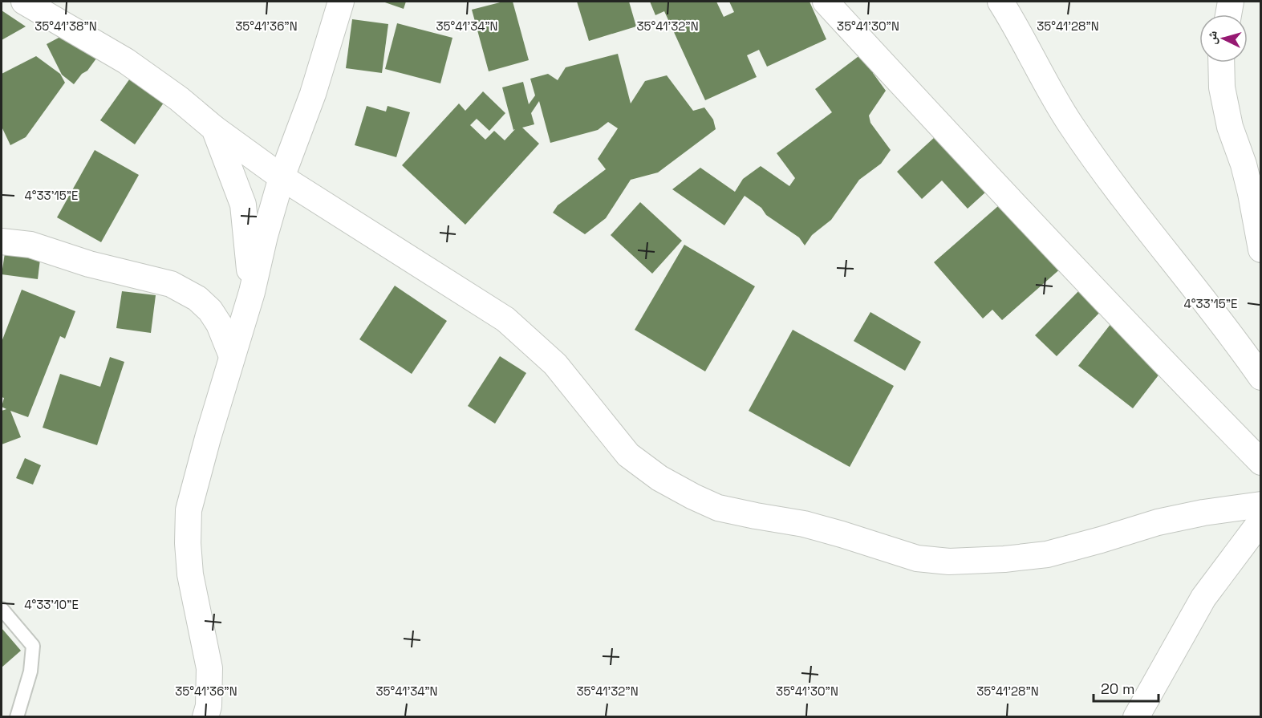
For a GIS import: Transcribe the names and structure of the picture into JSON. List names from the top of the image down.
{
  "scale_bar": "20 m",
  "north": "left",
  "coordinates": [
    "35°41'38\"N",
    "35°41'36\"N",
    "35°41'34\"N",
    "35°41'32\"N",
    "35°41'30\"N",
    "35°41'28\"N",
    "4°33'15\"E",
    "4°33'10\"E"
  ]
}
